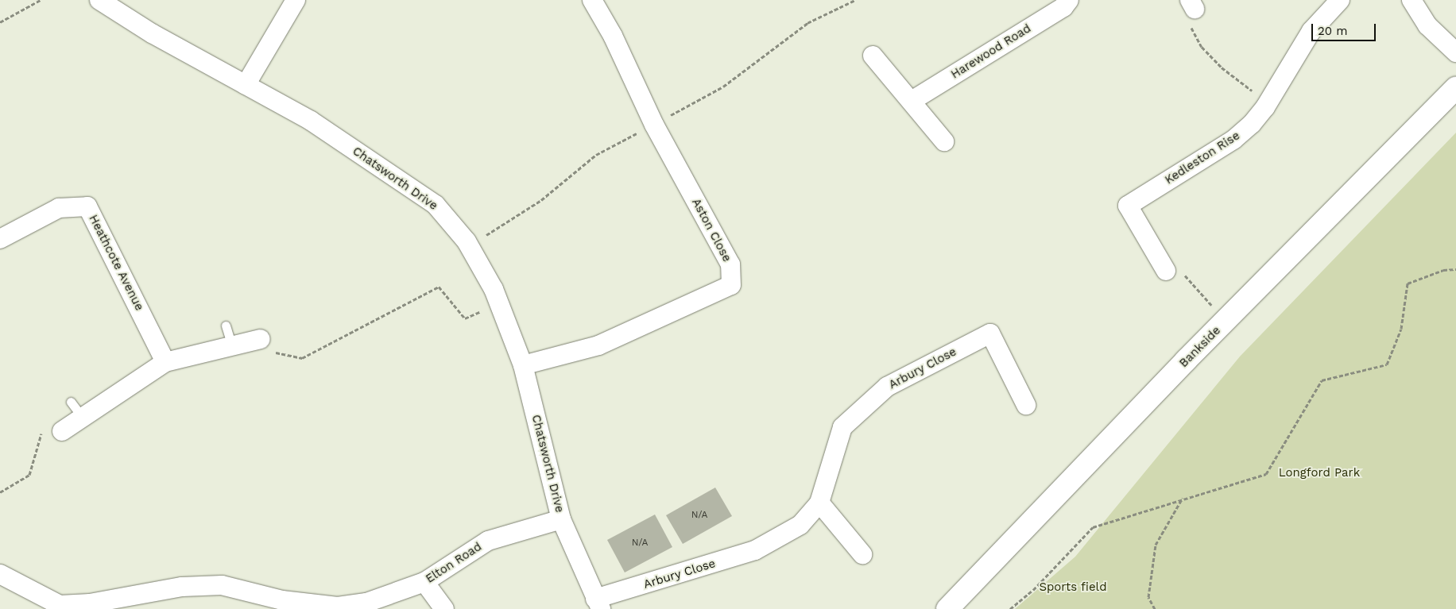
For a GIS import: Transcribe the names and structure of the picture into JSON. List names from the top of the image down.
{
  "streets": {
    "street": [
      "Harewood Road",
      "Kedleston Rise",
      "Chatsworth Drive",
      "Aston Close",
      "Heathcote Avenue",
      "Bankside",
      "Arbury Close",
      "Elton Road"
    ]
  },
  "crossings": [
    ["Chatsworth Drive", "Aston Close"],
    ["Chatsworth Drive", "Arbury Close"],
    ["Chatsworth Drive", "Elton Road"]
  ],
  "parks": ["Longford Park", "Sports field"],
  "house_numbers": ["N/A", "N/A"],
  "scale_bar": "20 m"
}
